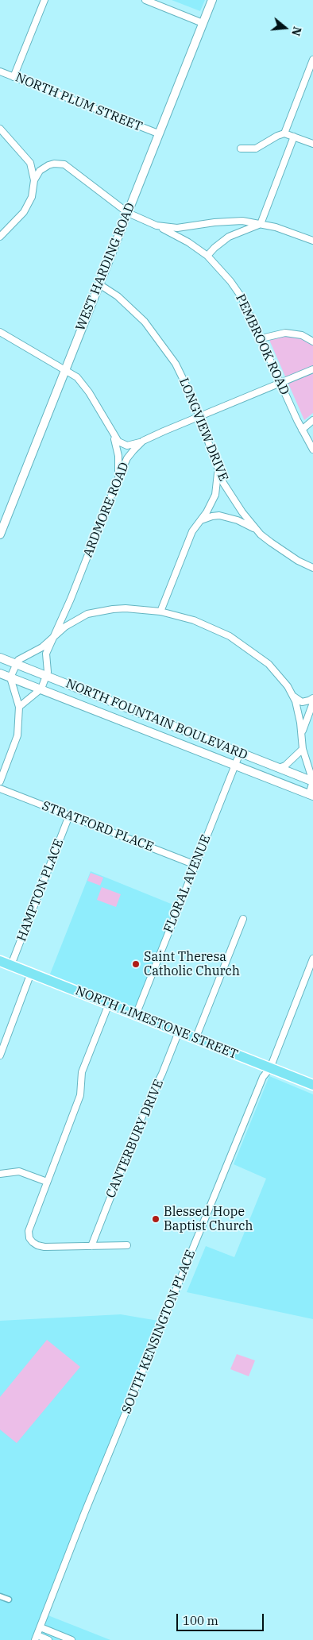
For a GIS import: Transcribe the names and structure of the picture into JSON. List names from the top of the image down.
{
  "streets": {
    "main road": ["NORTH LIMESTONE STREET"],
    "street": [
      "NORTH PLUM STREET",
      "WEST HARDING ROAD",
      "PEMBROOK ROAD",
      "LONGVIEW DRIVE",
      "ARDMORE ROAD",
      "NORTH FOUNTAIN BOULEVARD",
      "STRATFORD PLACE",
      "FLORAL AVENUE",
      "HAMPTON PLACE",
      "CANTERBURY DRIVE",
      "SOUTH KENSINGTON PLACE"
    ]
  },
  "crossings": [
    ["NORTH PLUM STREET", "WEST HARDING ROAD"],
    ["WEST HARDING ROAD", "LONGVIEW DRIVE"],
    ["PEMBROOK ROAD", "ARDMORE ROAD"],
    ["LONGVIEW DRIVE", "ARDMORE ROAD"],
    ["ARDMORE ROAD", "NORTH FOUNTAIN BOULEVARD"],
    ["NORTH FOUNTAIN BOULEVARD", "FLORAL AVENUE"],
    ["STRATFORD PLACE", "FLORAL AVENUE"],
    ["STRATFORD PLACE", "HAMPTON PLACE"],
    ["FLORAL AVENUE", "NORTH LIMESTONE STREET"],
    ["HAMPTON PLACE", "NORTH LIMESTONE STREET"],
    ["NORTH LIMESTONE STREET", "CANTERBURY DRIVE"],
    ["NORTH LIMESTONE STREET", "SOUTH KENSINGTON PLACE"]
  ],
  "places": ["Saint Theresa Catholic Church", "Blessed Hope Baptist Church"],
  "scale_bar": "100 m",
  "north": "right"
}
